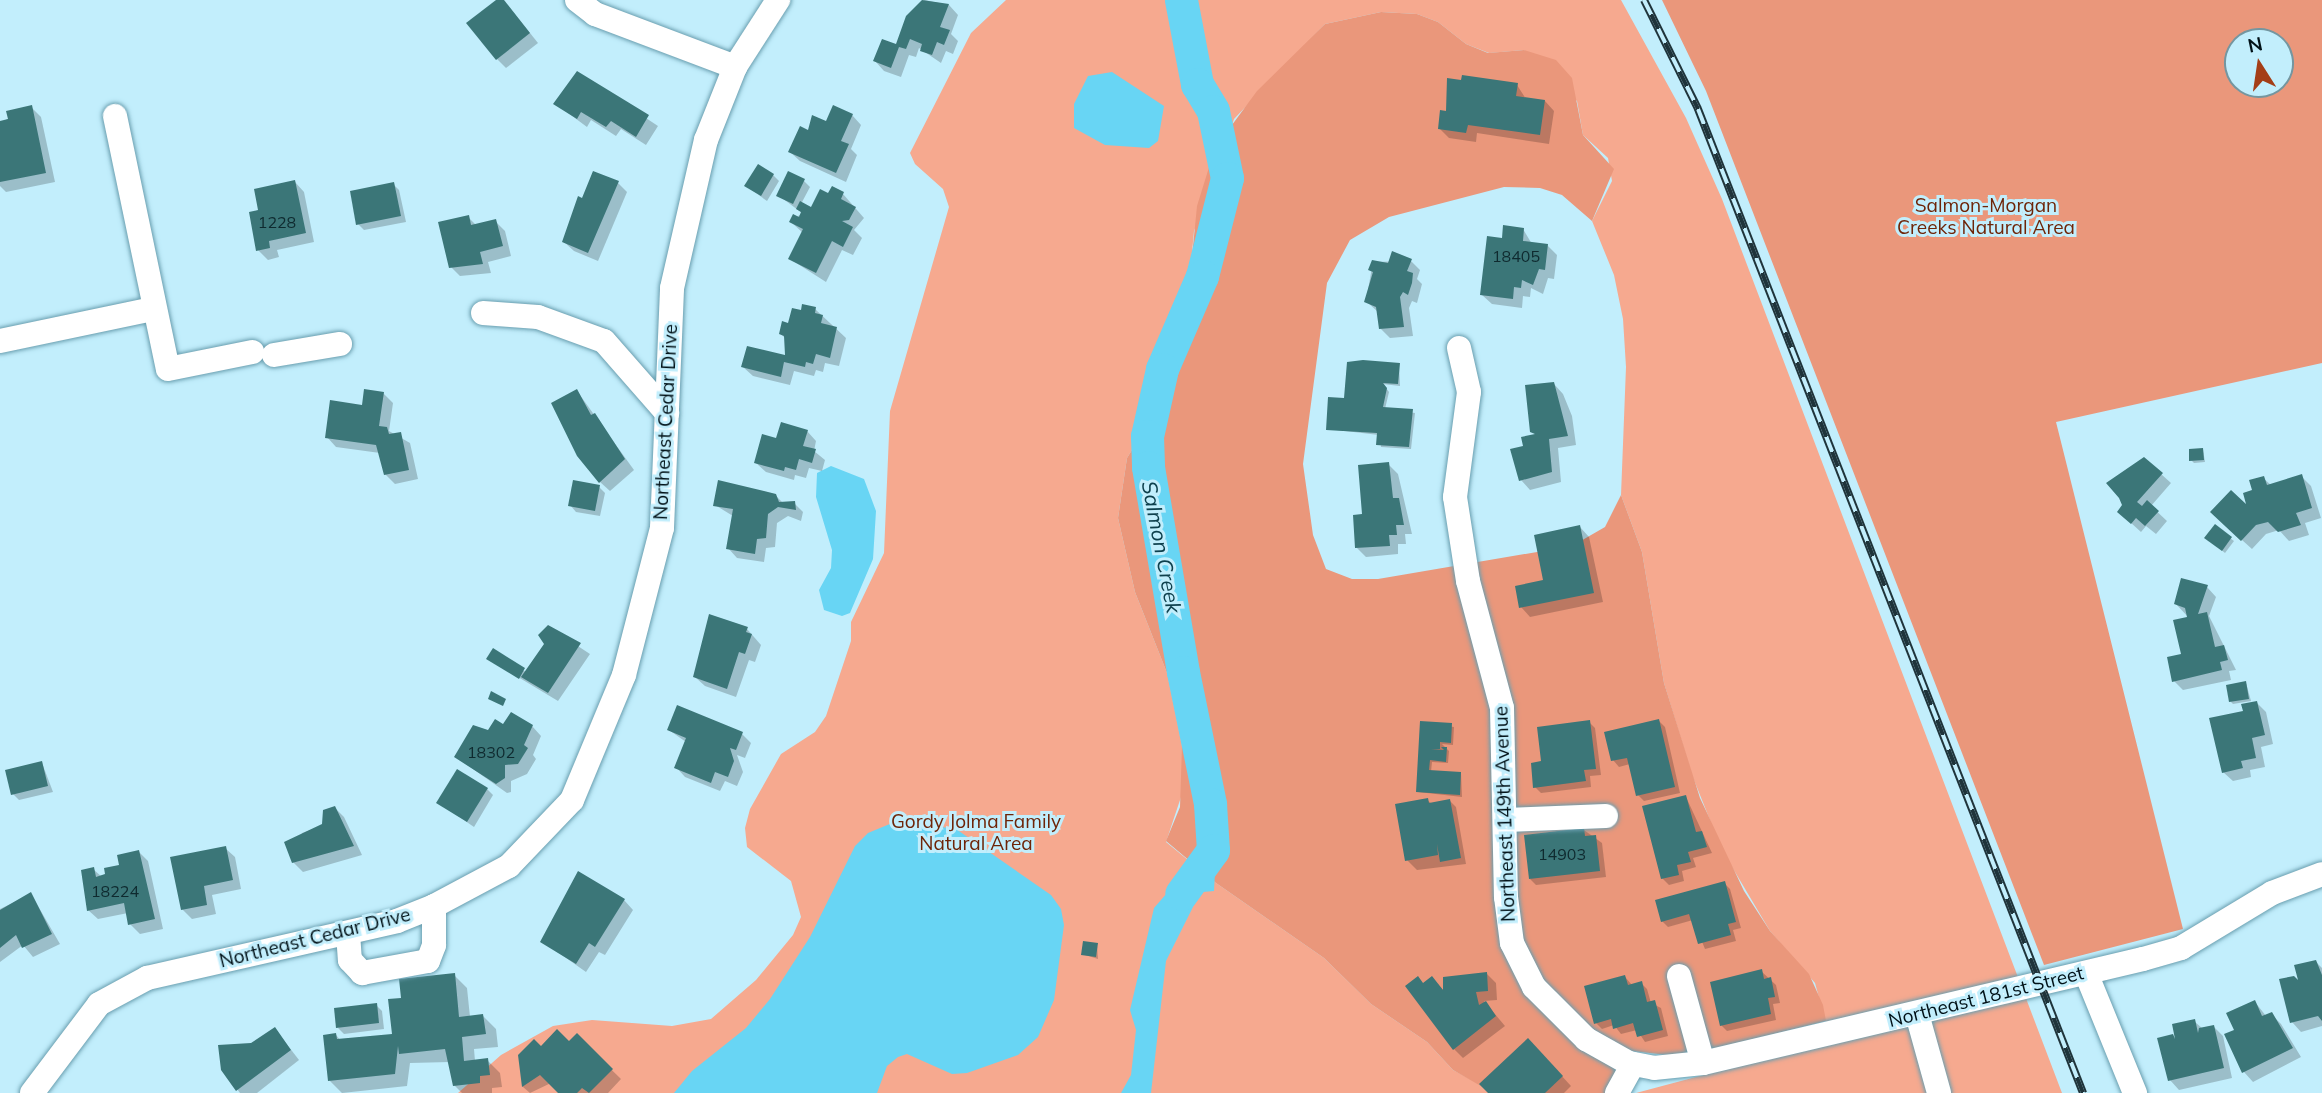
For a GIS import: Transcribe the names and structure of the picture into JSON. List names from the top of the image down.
{
  "streets": {
    "street": ["Northeast Cedar Drive", "Northeast 149th Avenue", "Northeast 181st Street"]
  },
  "crossings": [
    ["Northeast 149th Avenue", "Northeast 181st Street"]
  ],
  "water": ["Salmon Creek"],
  "parks": ["Salmon-Morgan Creeks Natural Area", "Gordy Jolma Family Natural Area"],
  "house_numbers": [
    "1228",
    "18405",
    "18302",
    "14903",
    "18224"
  ],
  "north": "top"
}
